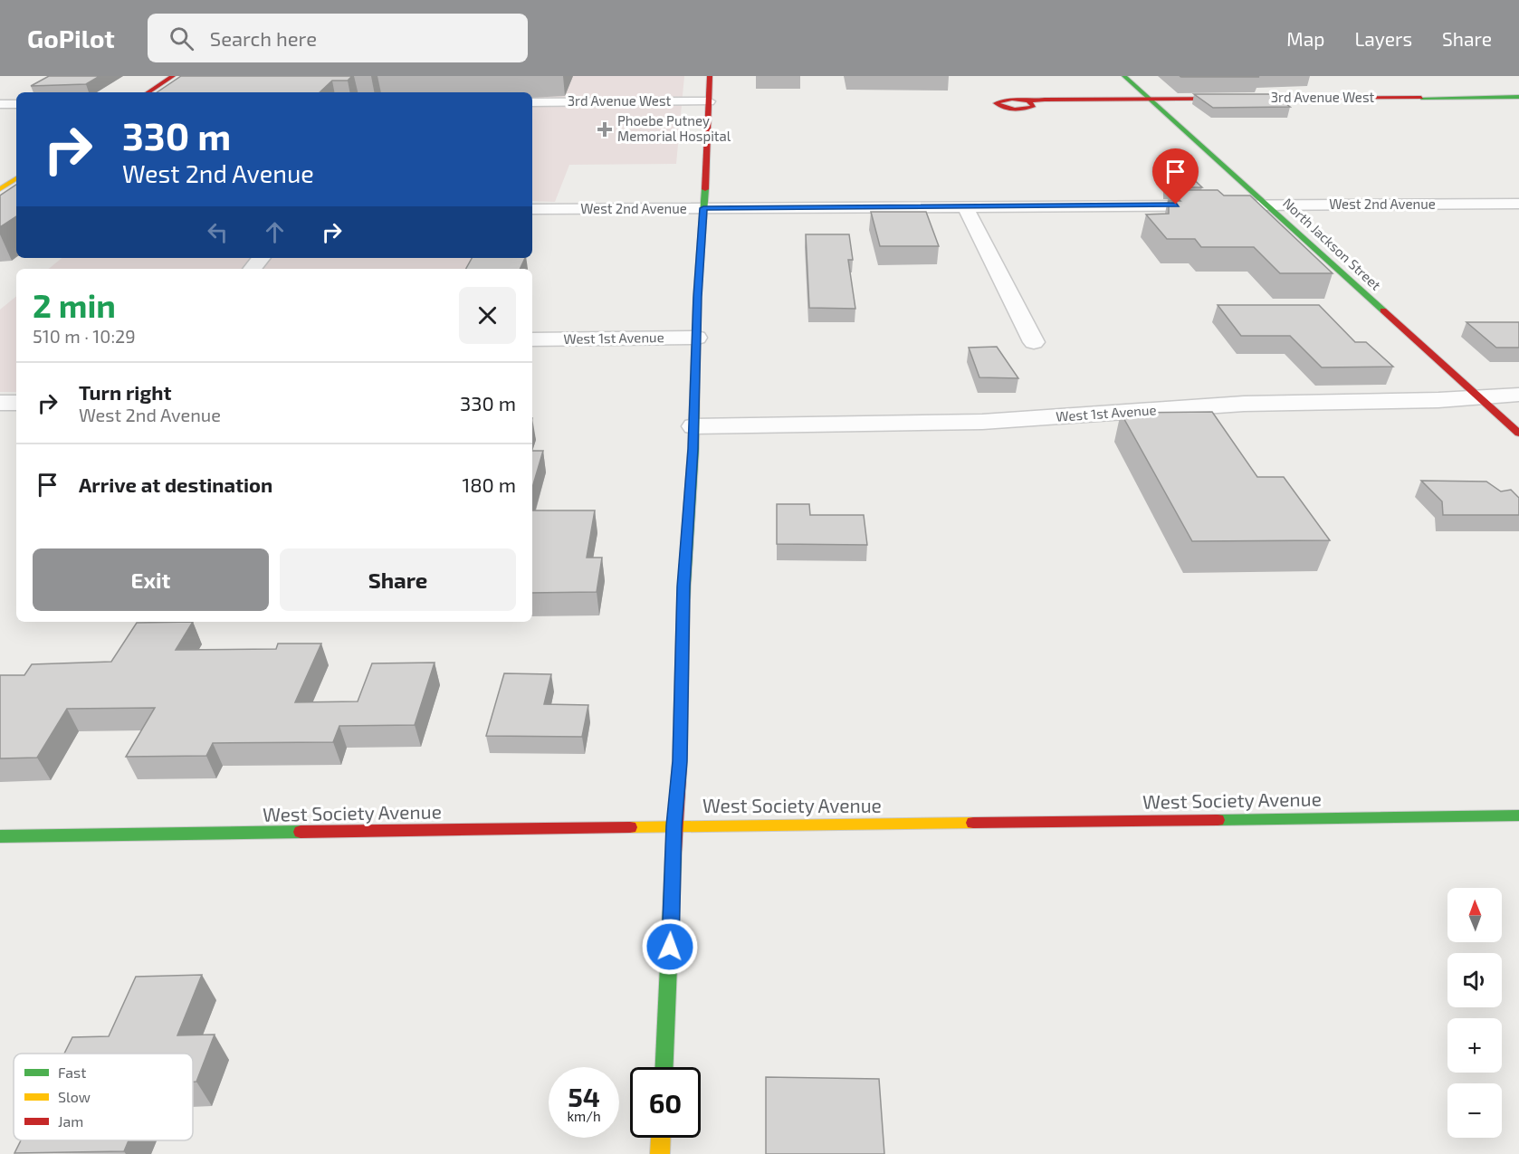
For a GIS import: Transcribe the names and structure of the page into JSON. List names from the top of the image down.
{
  "streets": {
    "street": [
      "3rd Avenue West",
      "West 2nd Avenue",
      "North Jackson Street",
      "West 1st Avenue",
      "West Society Avenue"
    ]
  },
  "crossings": [
    ["3rd Avenue West", "North Jackson Street"],
    ["West 2nd Avenue", "North Jackson Street"],
    ["North Jackson Street", "West 1st Avenue"]
  ],
  "places": {
    "health": ["Phoebe Putney Memorial Hospital"]
  },
  "legend": ["Fast", "Slow", "Jam"],
  "north": "top",
  "page": {
    "header": "GoPilot",
    "search": "Search here",
    "nav": ["Map", "Layers", "Share"],
    "turn": ["330 m", "West 2nd Avenue"],
    "heading": ["2 min", "510 m · 10:29"],
    "list": [
      {
        "name": "Turn right",
        "note": "West 2nd Avenue",
        "value": "330 m"
      },
      {
        "name": "Arrive at destination",
        "value": "180 m"
      }
    ],
    "buttons": ["Exit", "Share"],
    "map_buttons": ["+", "−"],
    "speed": "54 km/h",
    "limit": "60"
  }
}
